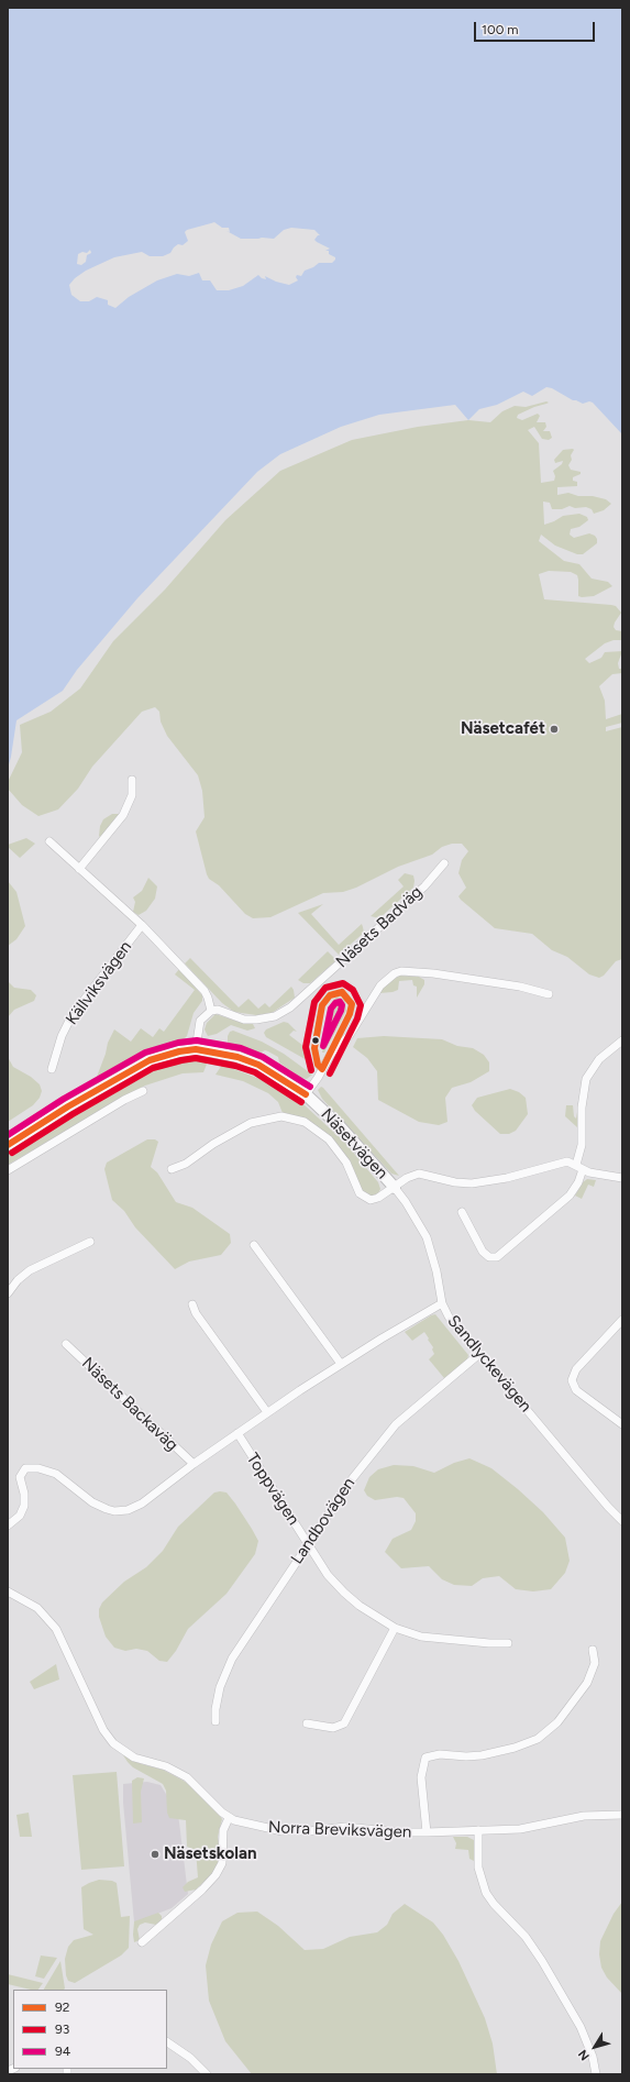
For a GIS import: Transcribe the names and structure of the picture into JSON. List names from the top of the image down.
{
  "streets": {
    "street": [
      "Näsets Badväg",
      "Källviksvägen",
      "Näsetvägen",
      "Sandlyckevägen",
      "Näsets Backaväg",
      "Toppvägen",
      "Landbovägen",
      "Norra Breviksvägen"
    ]
  },
  "crossings": [
    ["Näsets Badväg", "Källviksvägen"],
    ["Näsetvägen", "Sandlyckevägen"],
    ["Sandlyckevägen", "Näsets Backaväg"],
    ["Sandlyckevägen", "Landbovägen"],
    ["Näsets Backaväg", "Toppvägen"],
    ["Toppvägen", "Landbovägen"]
  ],
  "places": ["Näsetcafét", "Näsetskolan"],
  "lines": ["transit line 93", "transit line 92", "transit line 94"],
  "legend": ["92", "93", "94"],
  "scale_bar": "100 m",
  "north": "bottom left"
}
